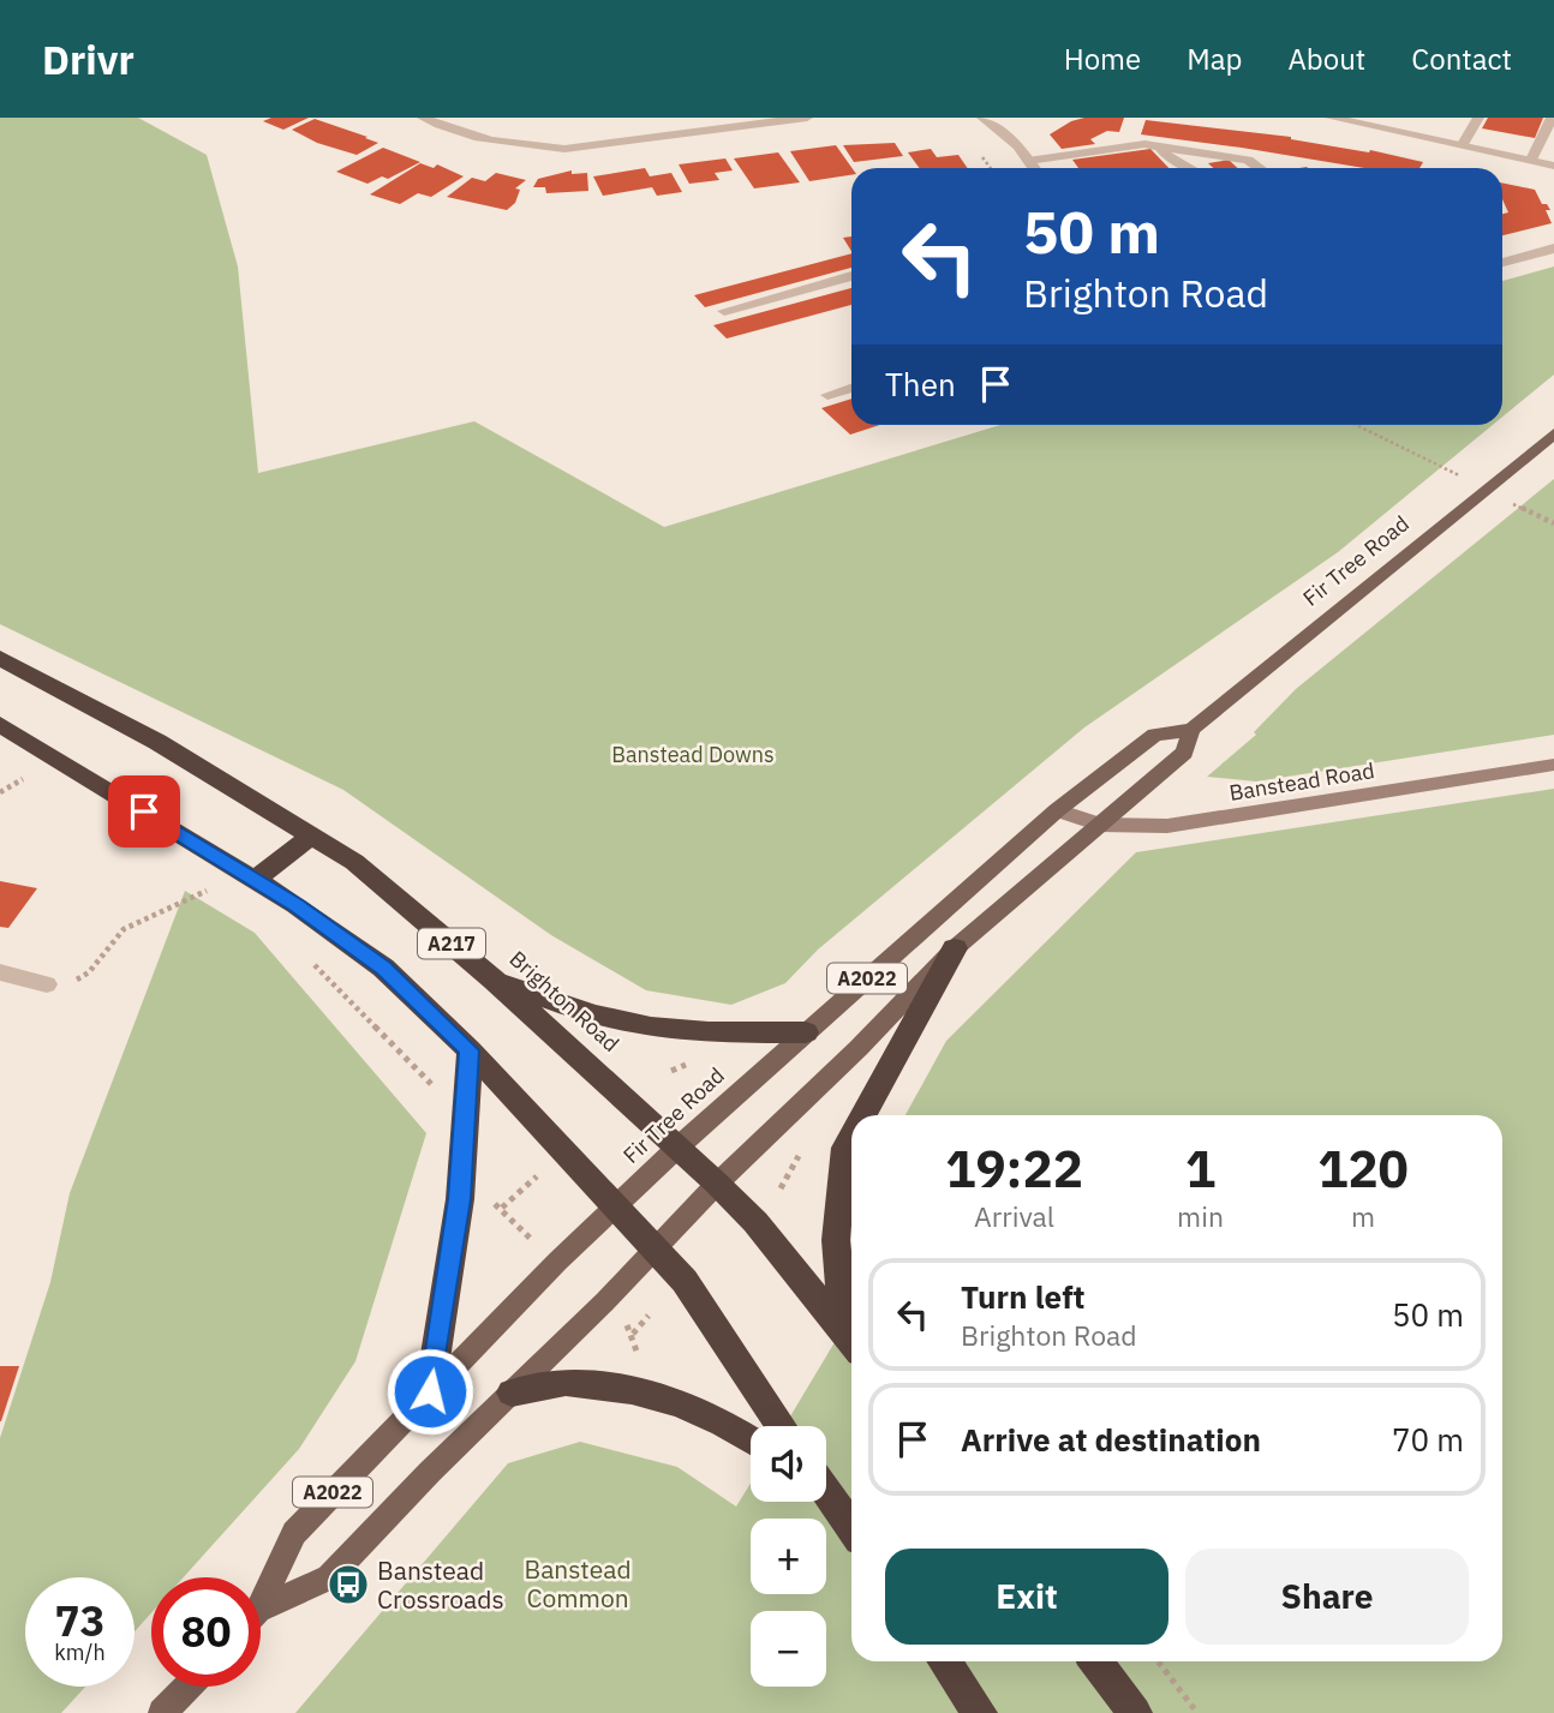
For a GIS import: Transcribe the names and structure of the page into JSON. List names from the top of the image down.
{
  "streets": {
    "highway": ["A217", "Brighton Road"],
    "main road": ["Fir Tree Road", "A2022"],
    "street": ["Banstead Road"]
  },
  "crossings": [
    ["Fir Tree Road", "Banstead Road"],
    ["Fir Tree Road", "A217"],
    ["Fir Tree Road", "A2022"],
    ["Fir Tree Road", "Brighton Road"],
    ["A217", "A2022"]
  ],
  "parks": ["Banstead Downs", "Banstead Common"],
  "places": {
    "bus stop": ["Banstead Crossroads"]
  },
  "page": {
    "header": "Drivr",
    "nav": [
      "Home",
      "Map",
      "About",
      "Contact"
    ],
    "turn": ["50 m", "Brighton Road"],
    "then": "Then",
    "eta": [
      "19:22",
      "Arrival",
      "1",
      "min",
      "120",
      "m"
    ],
    "list": [
      {
        "name": "Turn left",
        "note": "Brighton Road",
        "value": "50 m"
      },
      {
        "name": "Arrive at destination",
        "value": "70 m"
      }
    ],
    "map_buttons": ["+", "−"],
    "buttons": ["Exit", "Share"],
    "speed": "73 km/h",
    "limit": "80"
  }
}
